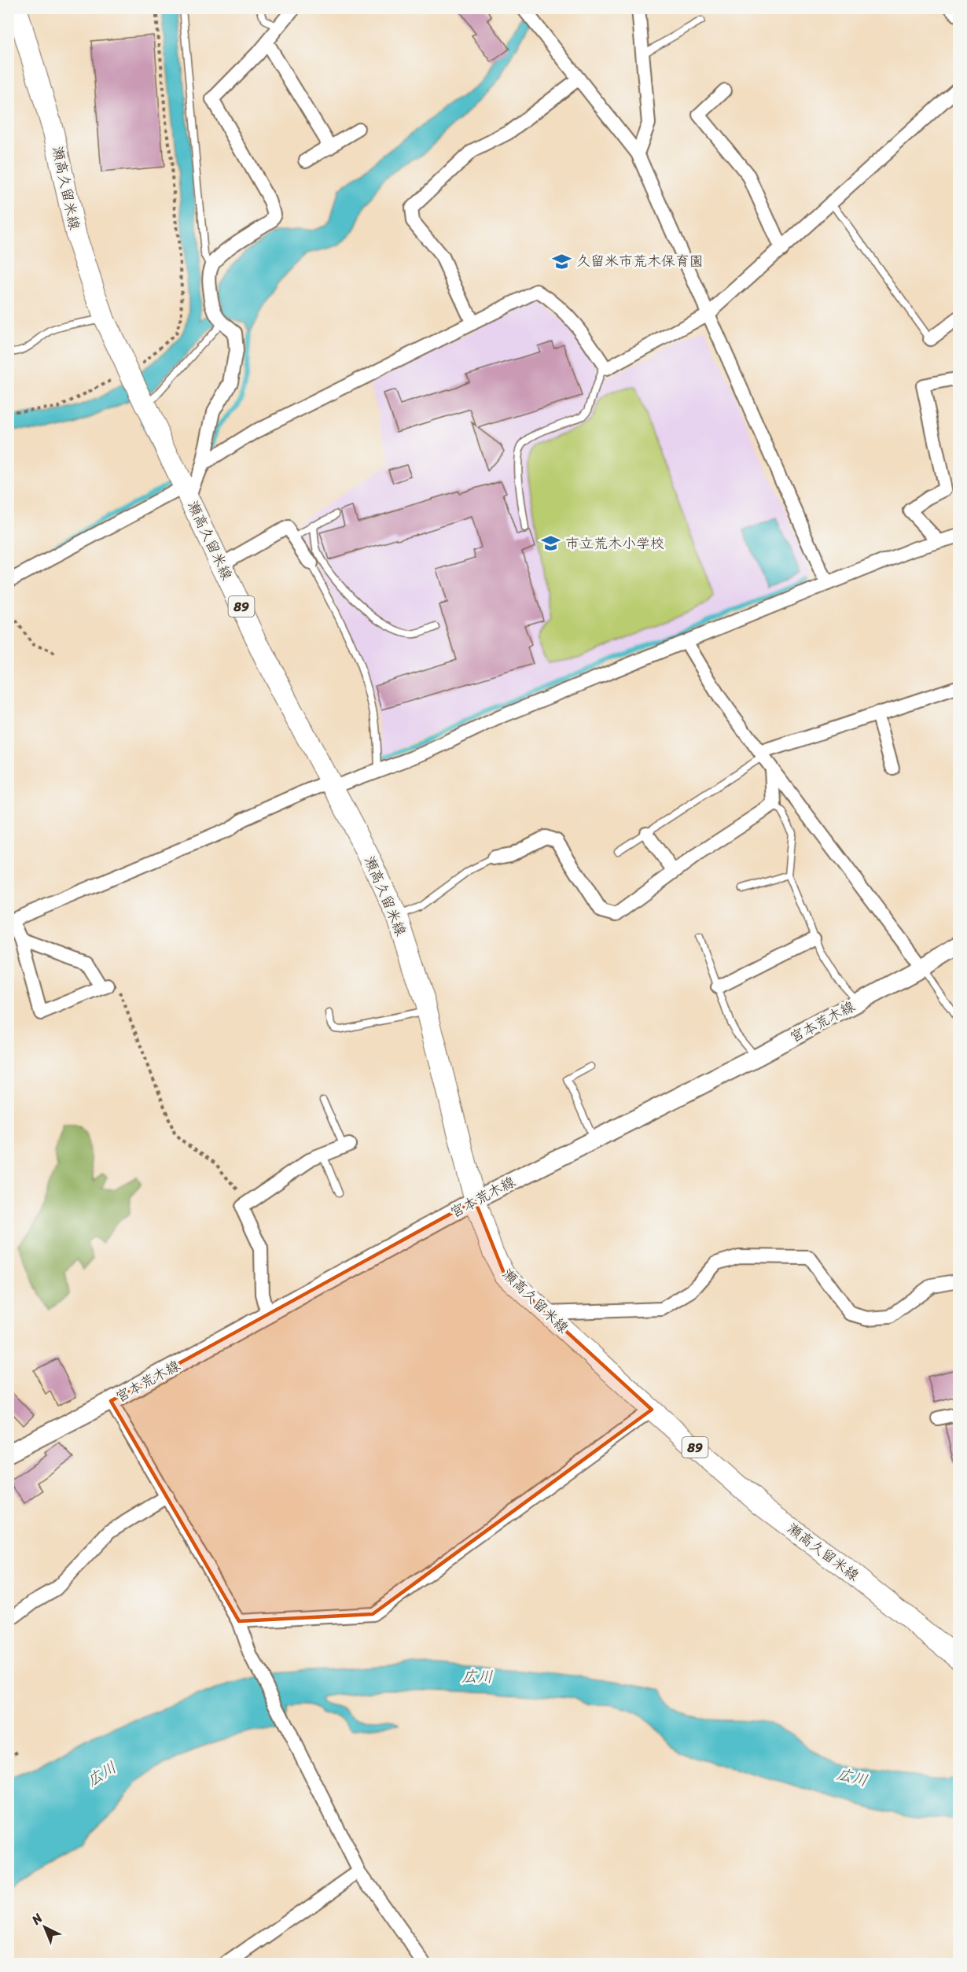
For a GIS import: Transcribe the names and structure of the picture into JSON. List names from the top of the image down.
{
  "streets": {
    "main road": ["瀬高久留米線", "89", "宮本荒木線"]
  },
  "crossings": [
    ["瀬高久留米線", "宮本荒木線"]
  ],
  "water": ["広川"],
  "places": {
    "school or university": ["久留米市荒木保育園", "市立荒木小学校"]
  },
  "north": "top left"
}
